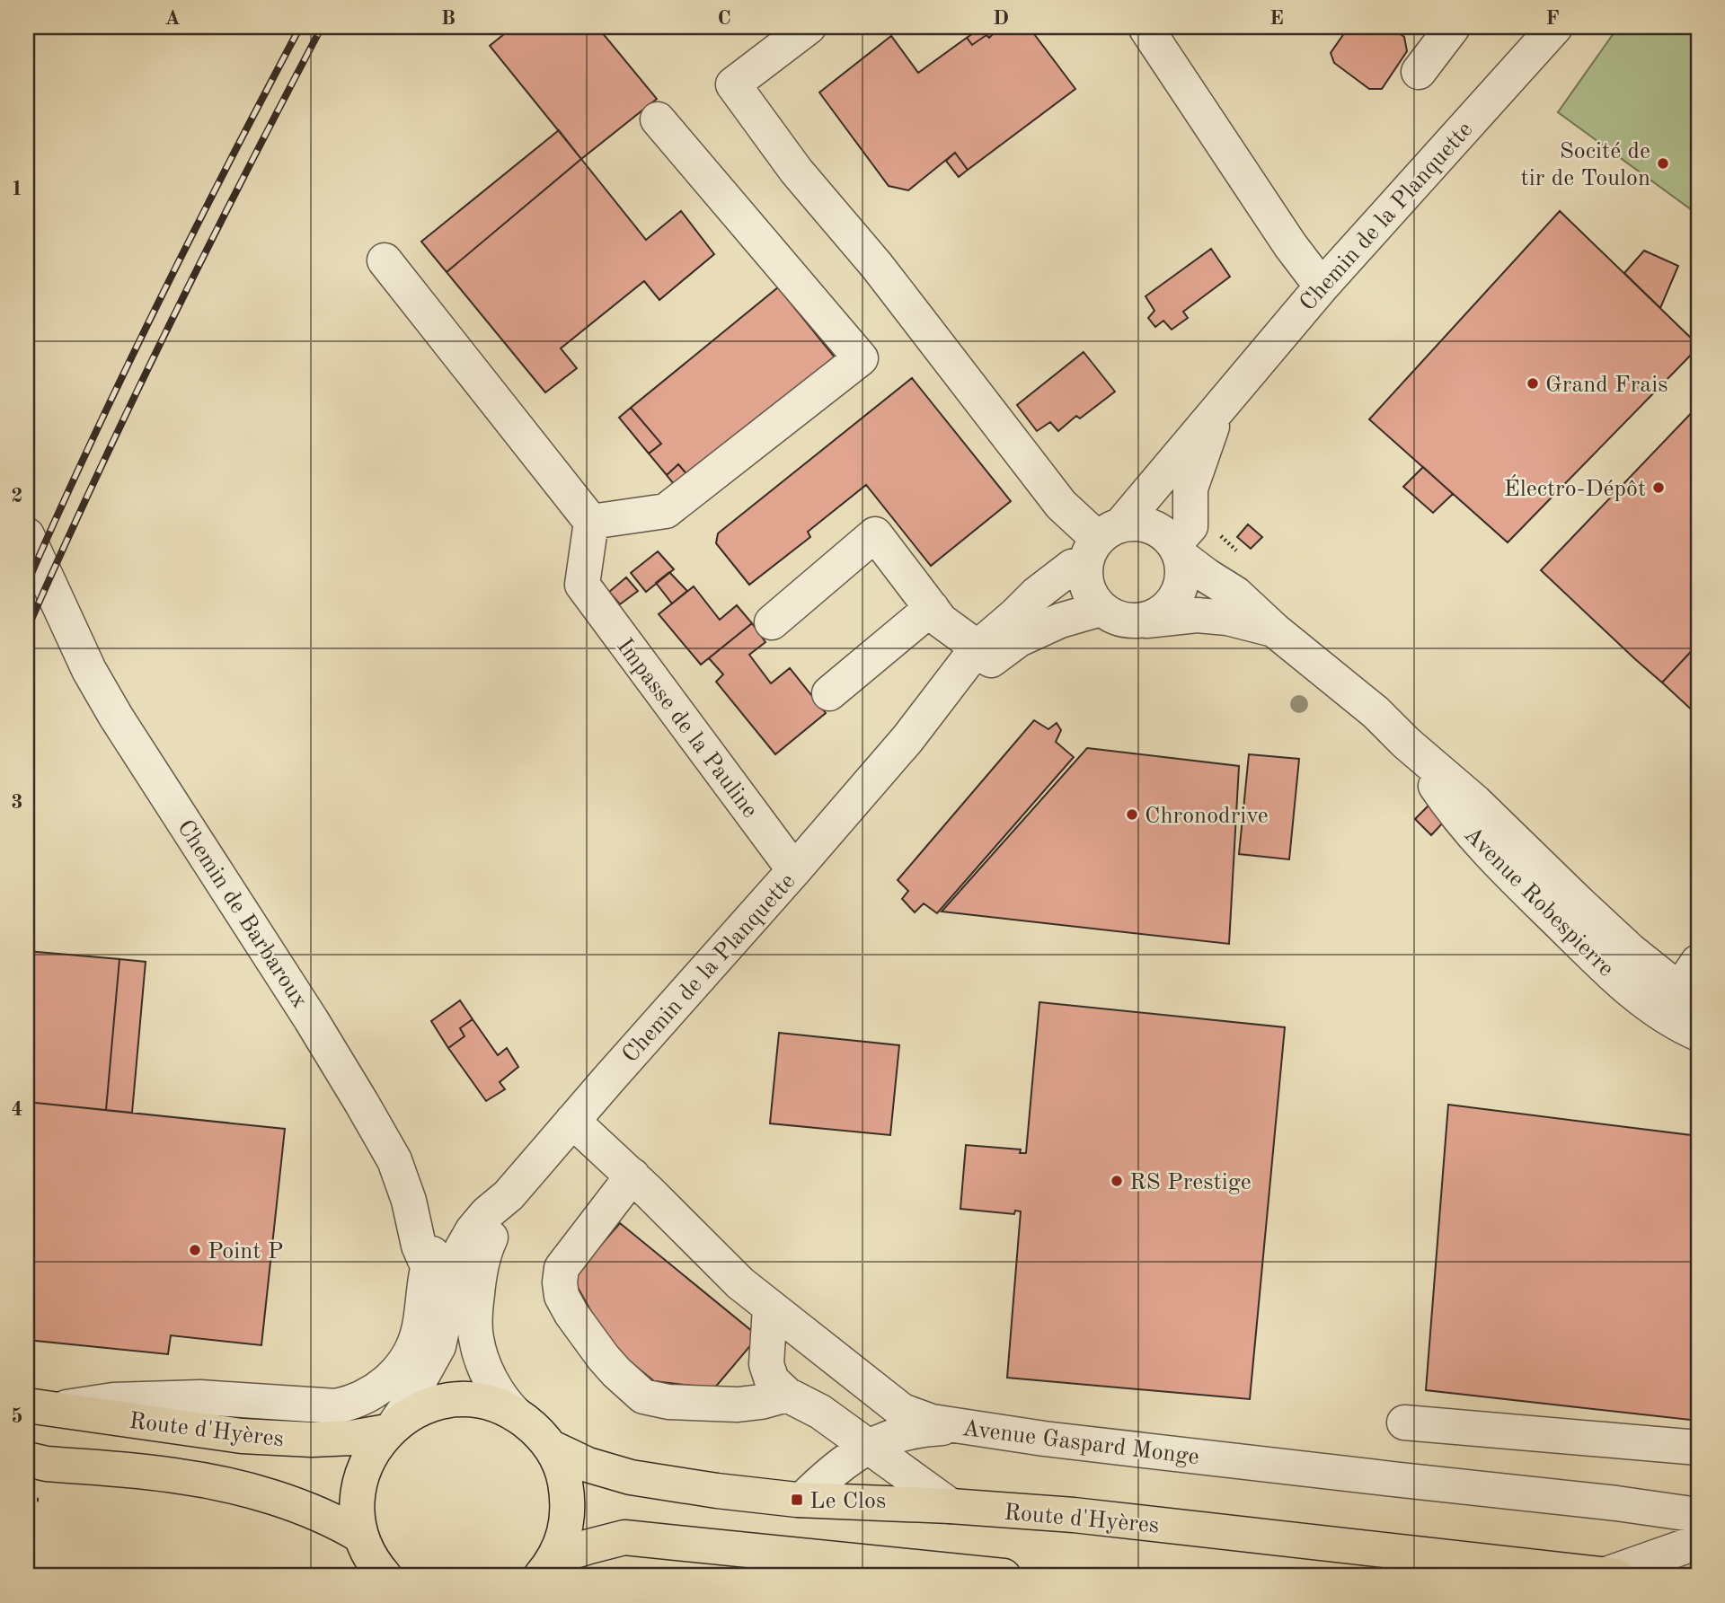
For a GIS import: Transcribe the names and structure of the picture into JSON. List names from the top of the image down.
{
  "streets": {
    "main road": ["Route d'Hyères"],
    "street": [
      "Chemin de la Planquette",
      "Impasse de la Pauline",
      "Avenue Robespierre",
      "Chemin de Barbaroux",
      "Avenue Gaspard Monge"
    ]
  },
  "crossings": [
    ["Chemin de la Planquette", "Impasse de la Pauline"],
    ["Chemin de la Planquette", "Avenue Robespierre"],
    ["Chemin de la Planquette", "Chemin de Barbaroux"],
    ["Chemin de la Planquette", "Route d'Hyères"],
    ["Chemin de la Planquette", "Avenue Gaspard Monge"]
  ],
  "places": {
    "other": [
      "Socité de tir de Toulon",
      "Grand Frais",
      "Électro-Dépôt",
      "Chronodrive",
      "RS Prestige",
      "Point P"
    ],
    "transit": ["Le Clos"]
  },
  "grid": {
    "columns": [
      "A",
      "B",
      "C",
      "D",
      "E",
      "F"
    ],
    "rows": [
      "1",
      "2",
      "3",
      "4",
      "5"
    ]
  }
}
